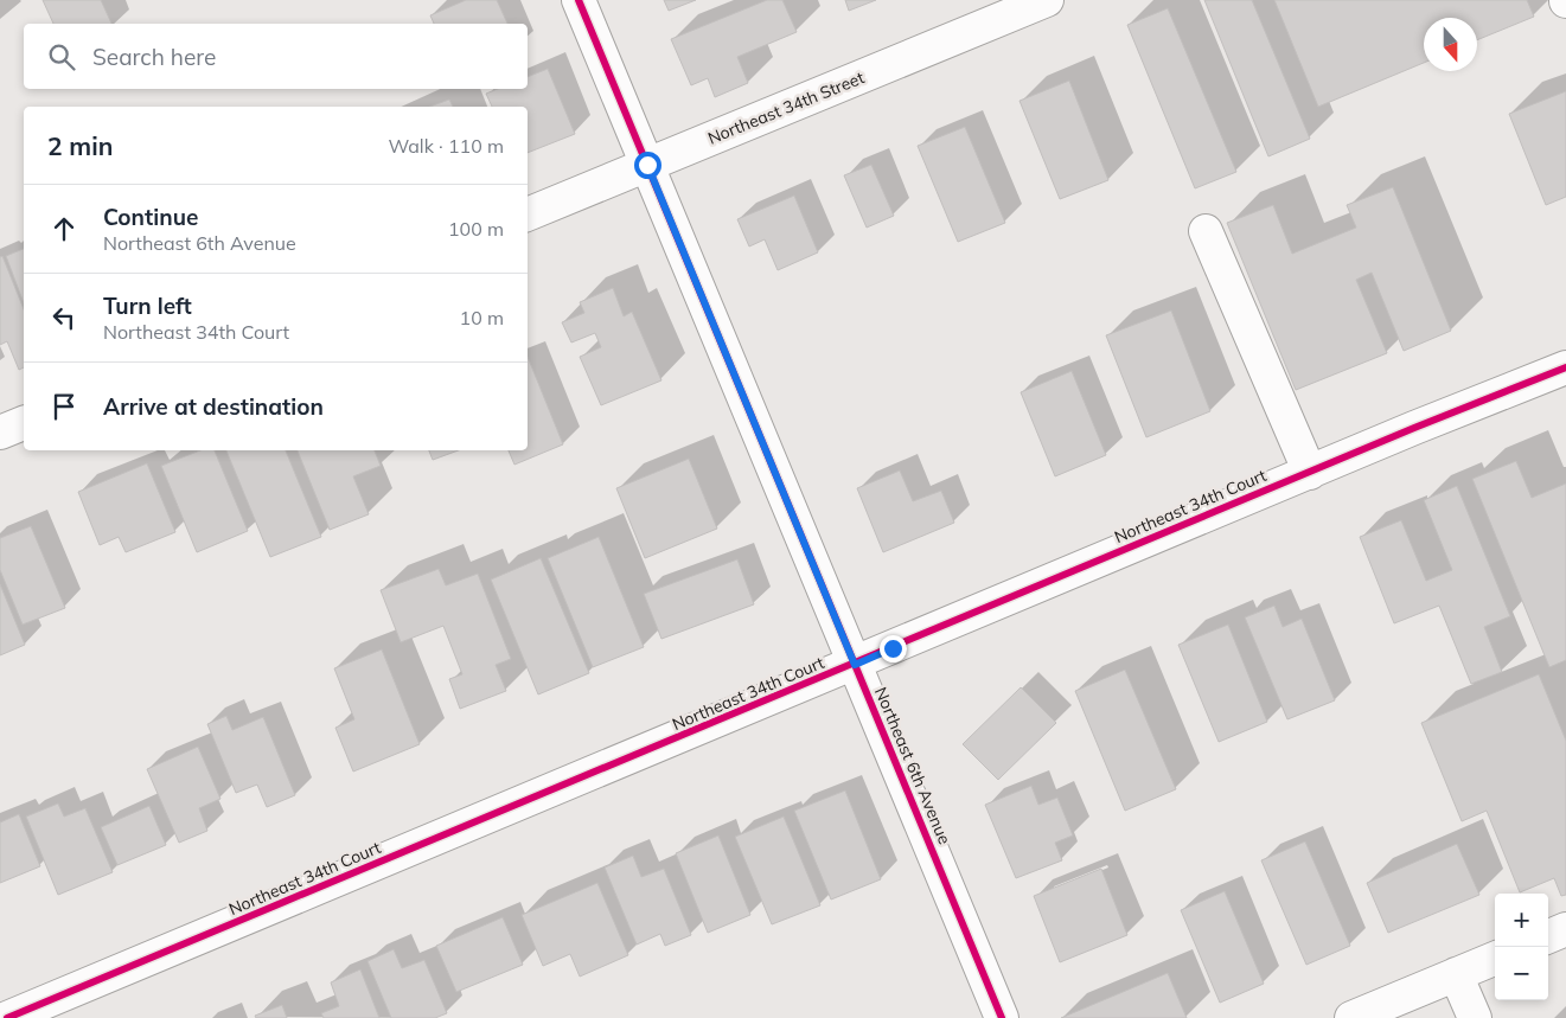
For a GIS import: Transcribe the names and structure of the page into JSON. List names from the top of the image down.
{
  "streets": {
    "street": ["Northeast 34th Street", "Northeast 34th Court", "Northeast 6th Avenue"]
  },
  "crossings": [
    ["Northeast 34th Street", "Northeast 6th Avenue"],
    ["Northeast 34th Court", "Northeast 6th Avenue"]
  ],
  "north": "bottom",
  "page": {
    "search": "Search here",
    "heading": ["2 min", "Walk · 110 m"],
    "list": [
      ["Continue", "Northeast 6th Avenue", "100 m"],
      ["Turn left", "Northeast 34th Court", "10 m"],
      "Arrive at destination"
    ],
    "map_buttons": ["+", "−"]
  }
}
